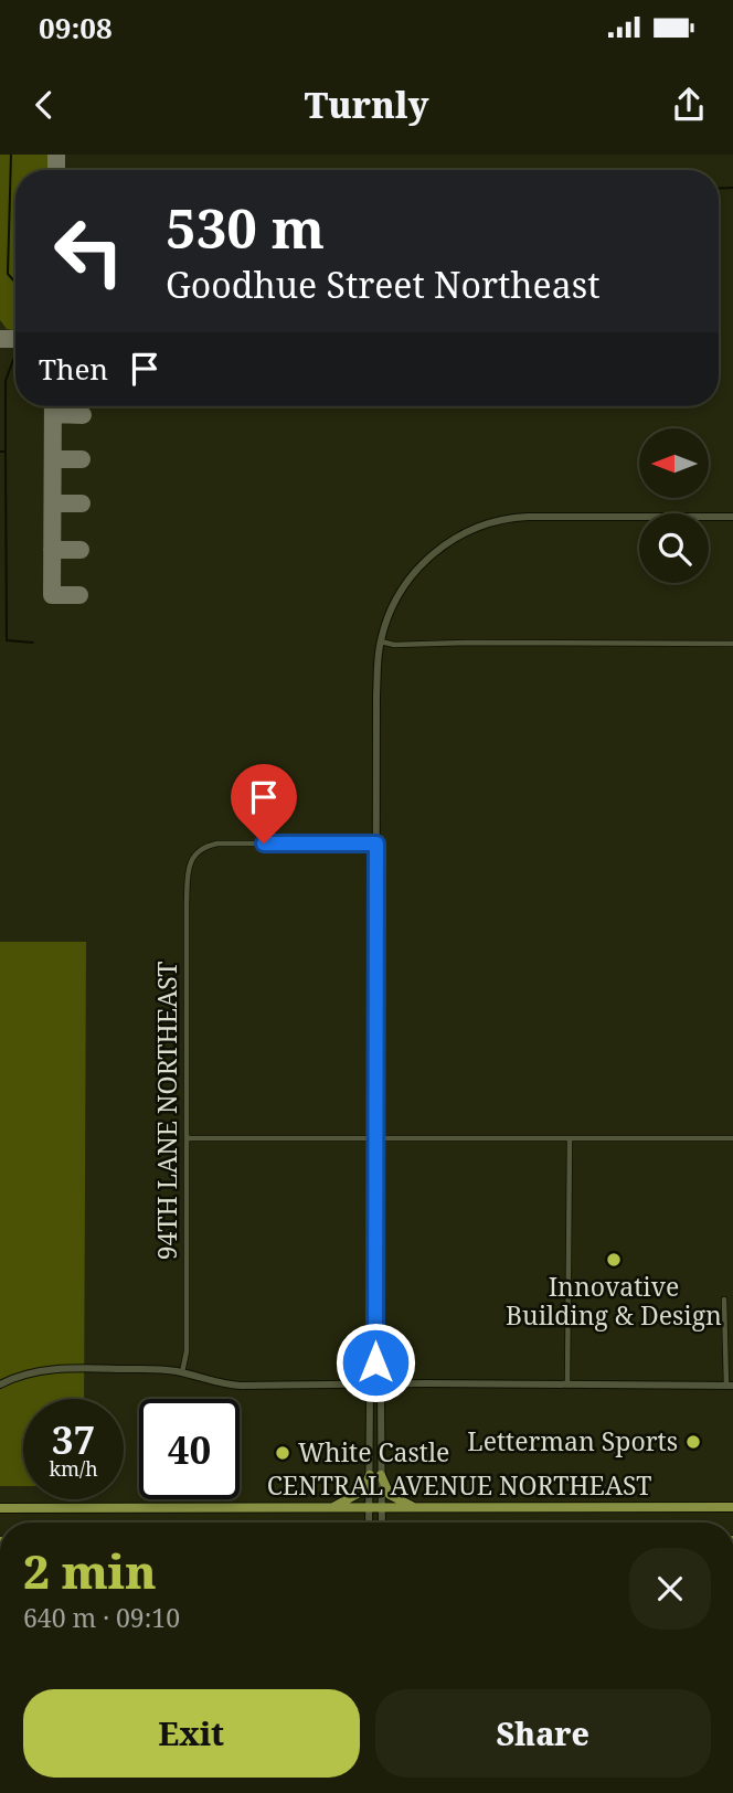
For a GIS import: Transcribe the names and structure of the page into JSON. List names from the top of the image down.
{
  "streets": {
    "highway": ["CENTRAL AVENUE NORTHEAST"],
    "street": ["94TH LANE NORTHEAST"]
  },
  "places": ["Innovative Building & Design", "Letterman Sports", "White Castle"],
  "north": "left",
  "page": {
    "status": "09:08",
    "header": "Turnly",
    "turn": ["530 m", "Goodhue Street Northeast"],
    "then": "Then",
    "speed": "37 km/h",
    "limit": "40",
    "heading": ["2 min", "640 m · 09:10"],
    "buttons": ["Exit", "Share"]
  }
}
